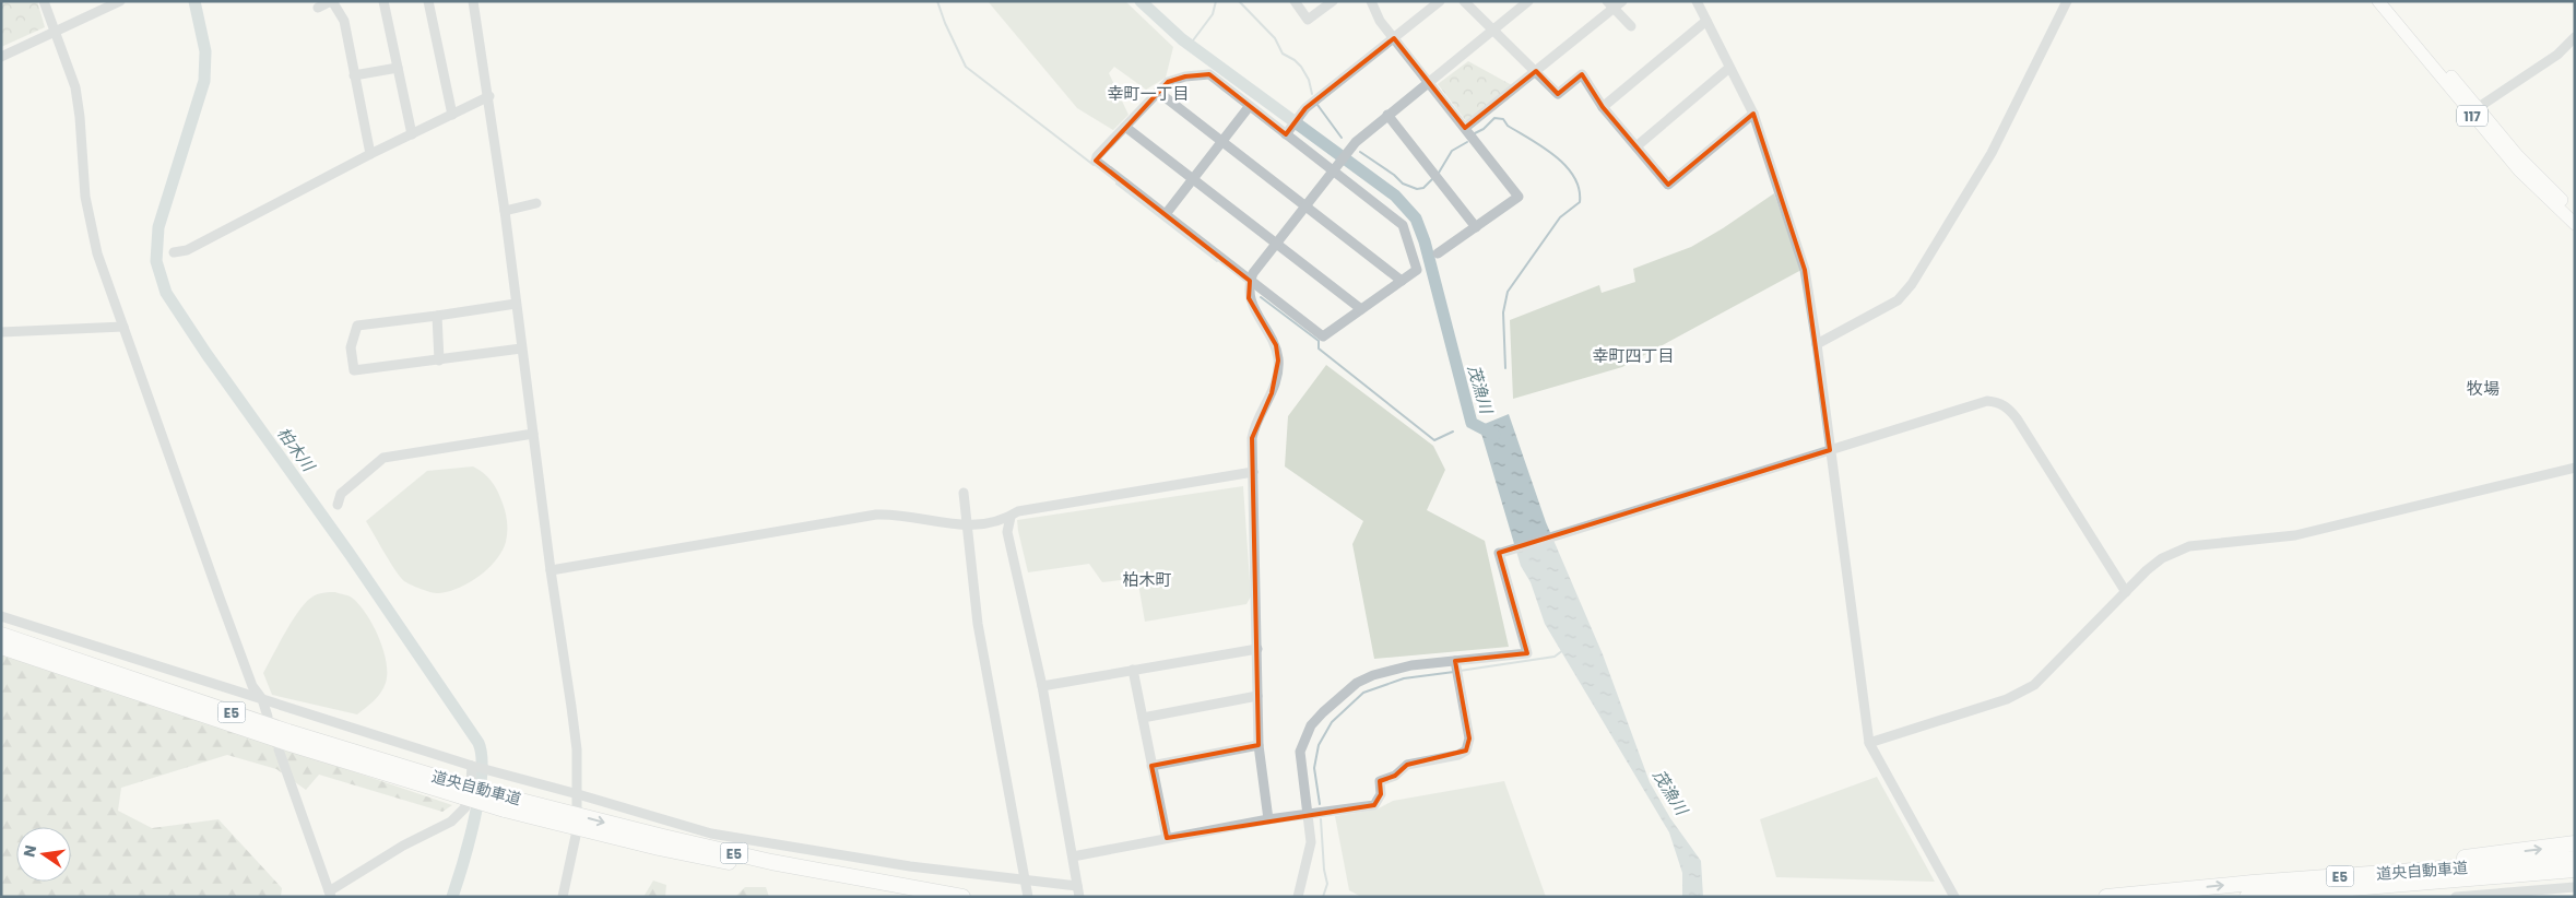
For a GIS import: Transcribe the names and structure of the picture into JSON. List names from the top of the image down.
{
  "streets": {
    "highway": ["E5", "道央自動車道"],
    "main road": ["117"]
  },
  "districts": [
    "幸町一丁目",
    "幸町四丁目",
    "牧場",
    "柏木町"
  ],
  "water": ["茂漁川", "柏木川"],
  "north": "left"
}
